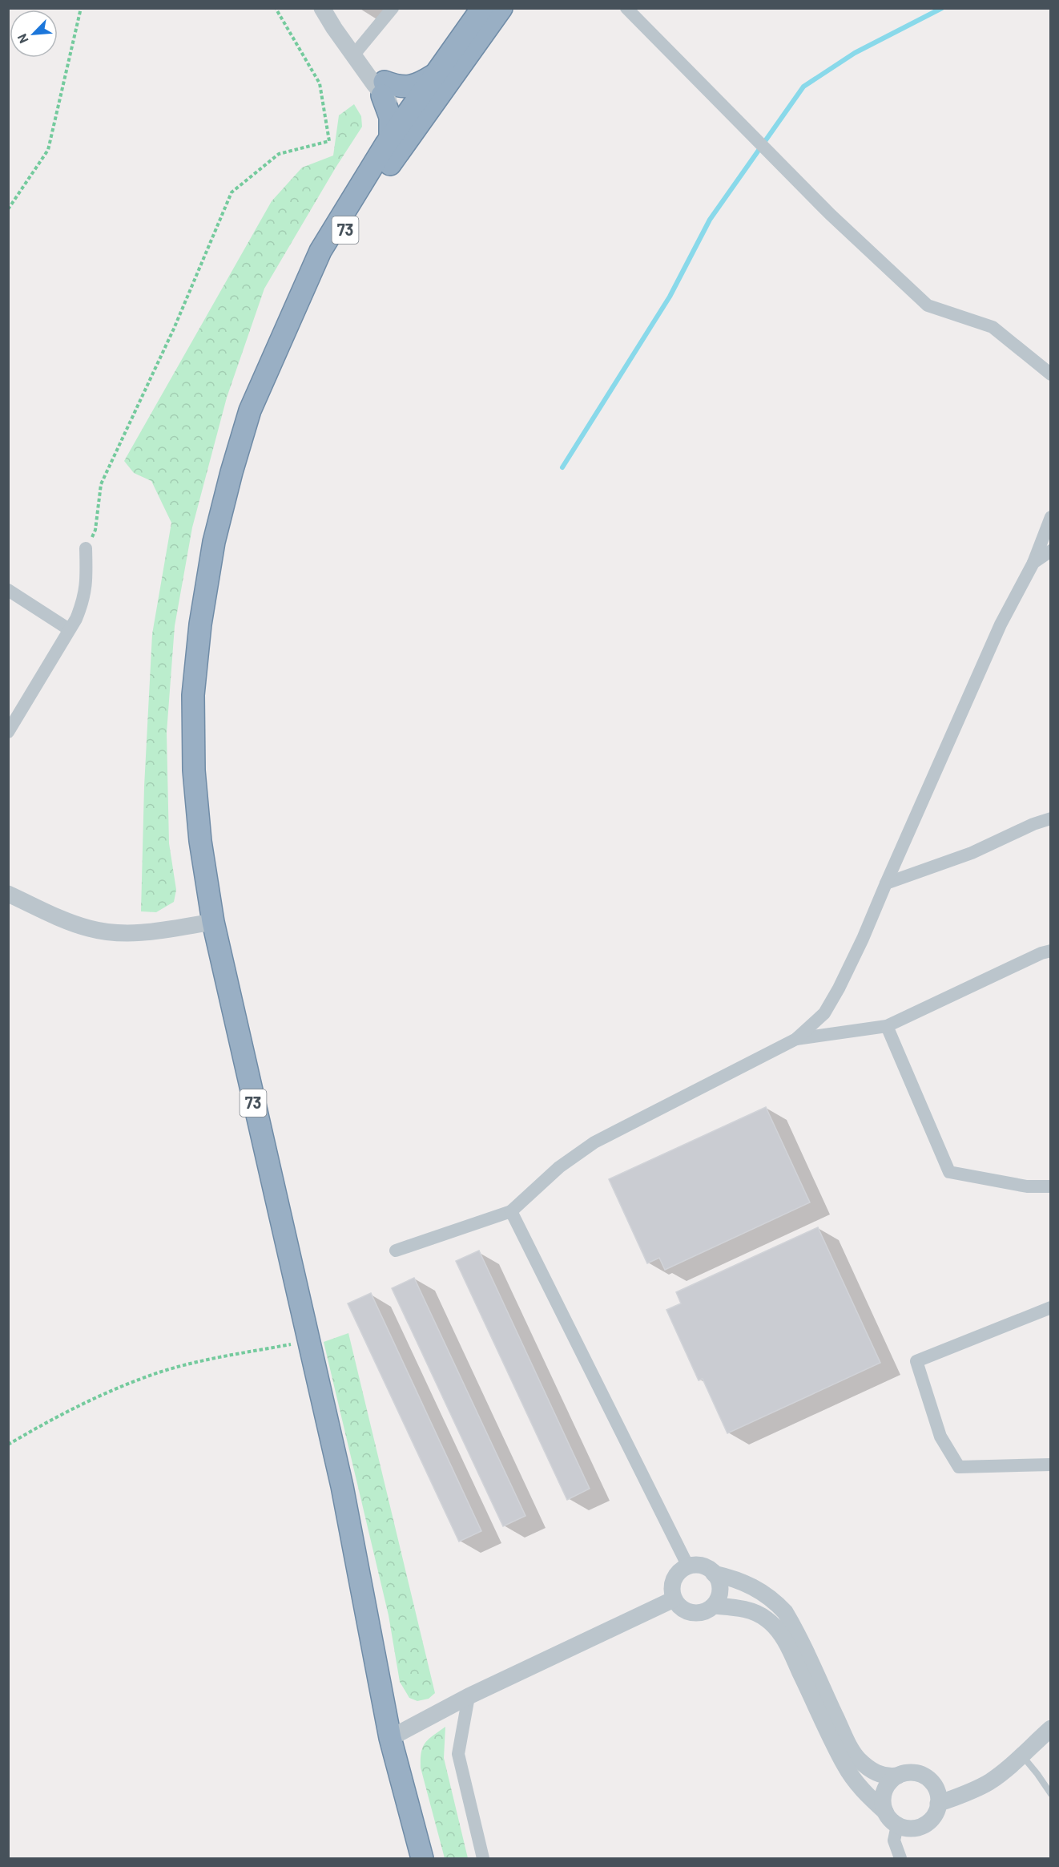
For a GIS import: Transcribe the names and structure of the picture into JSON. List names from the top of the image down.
{
  "streets": {
    "highway": ["73"]
  },
  "north": "bottom left"
}
